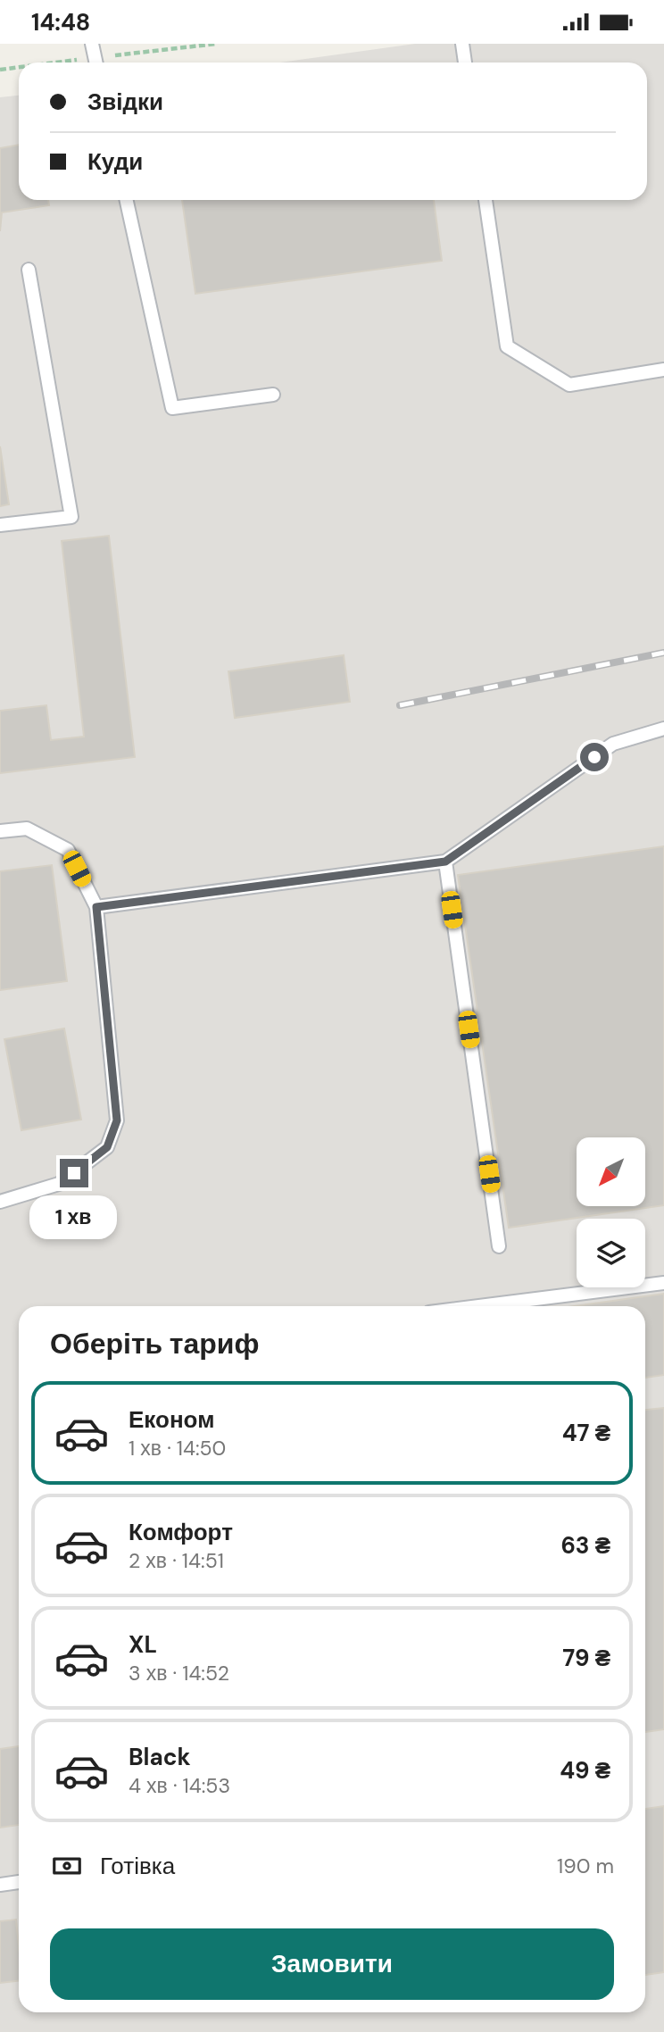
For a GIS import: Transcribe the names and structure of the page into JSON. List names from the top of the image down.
{
  "north": "bottom left",
  "page": {
    "status": "14:48",
    "banner": ["Звідки", "Куди"],
    "bubble": "1 хв",
    "heading": "Оберіть тариф",
    "list": [
      {
        "name": "Економ",
        "note": "1 хв · 14:50",
        "value": "47 ₴"
      },
      {
        "name": "Комфорт",
        "note": "2 хв · 14:51",
        "value": "63 ₴"
      },
      {
        "name": "XL",
        "note": "3 хв · 14:52",
        "value": "79 ₴"
      },
      {
        "name": "Black",
        "note": "4 хв · 14:53",
        "value": "49 ₴"
      }
    ],
    "pay": ["Готівка", "190 m"],
    "buttons": "Замовити"
  }
}
